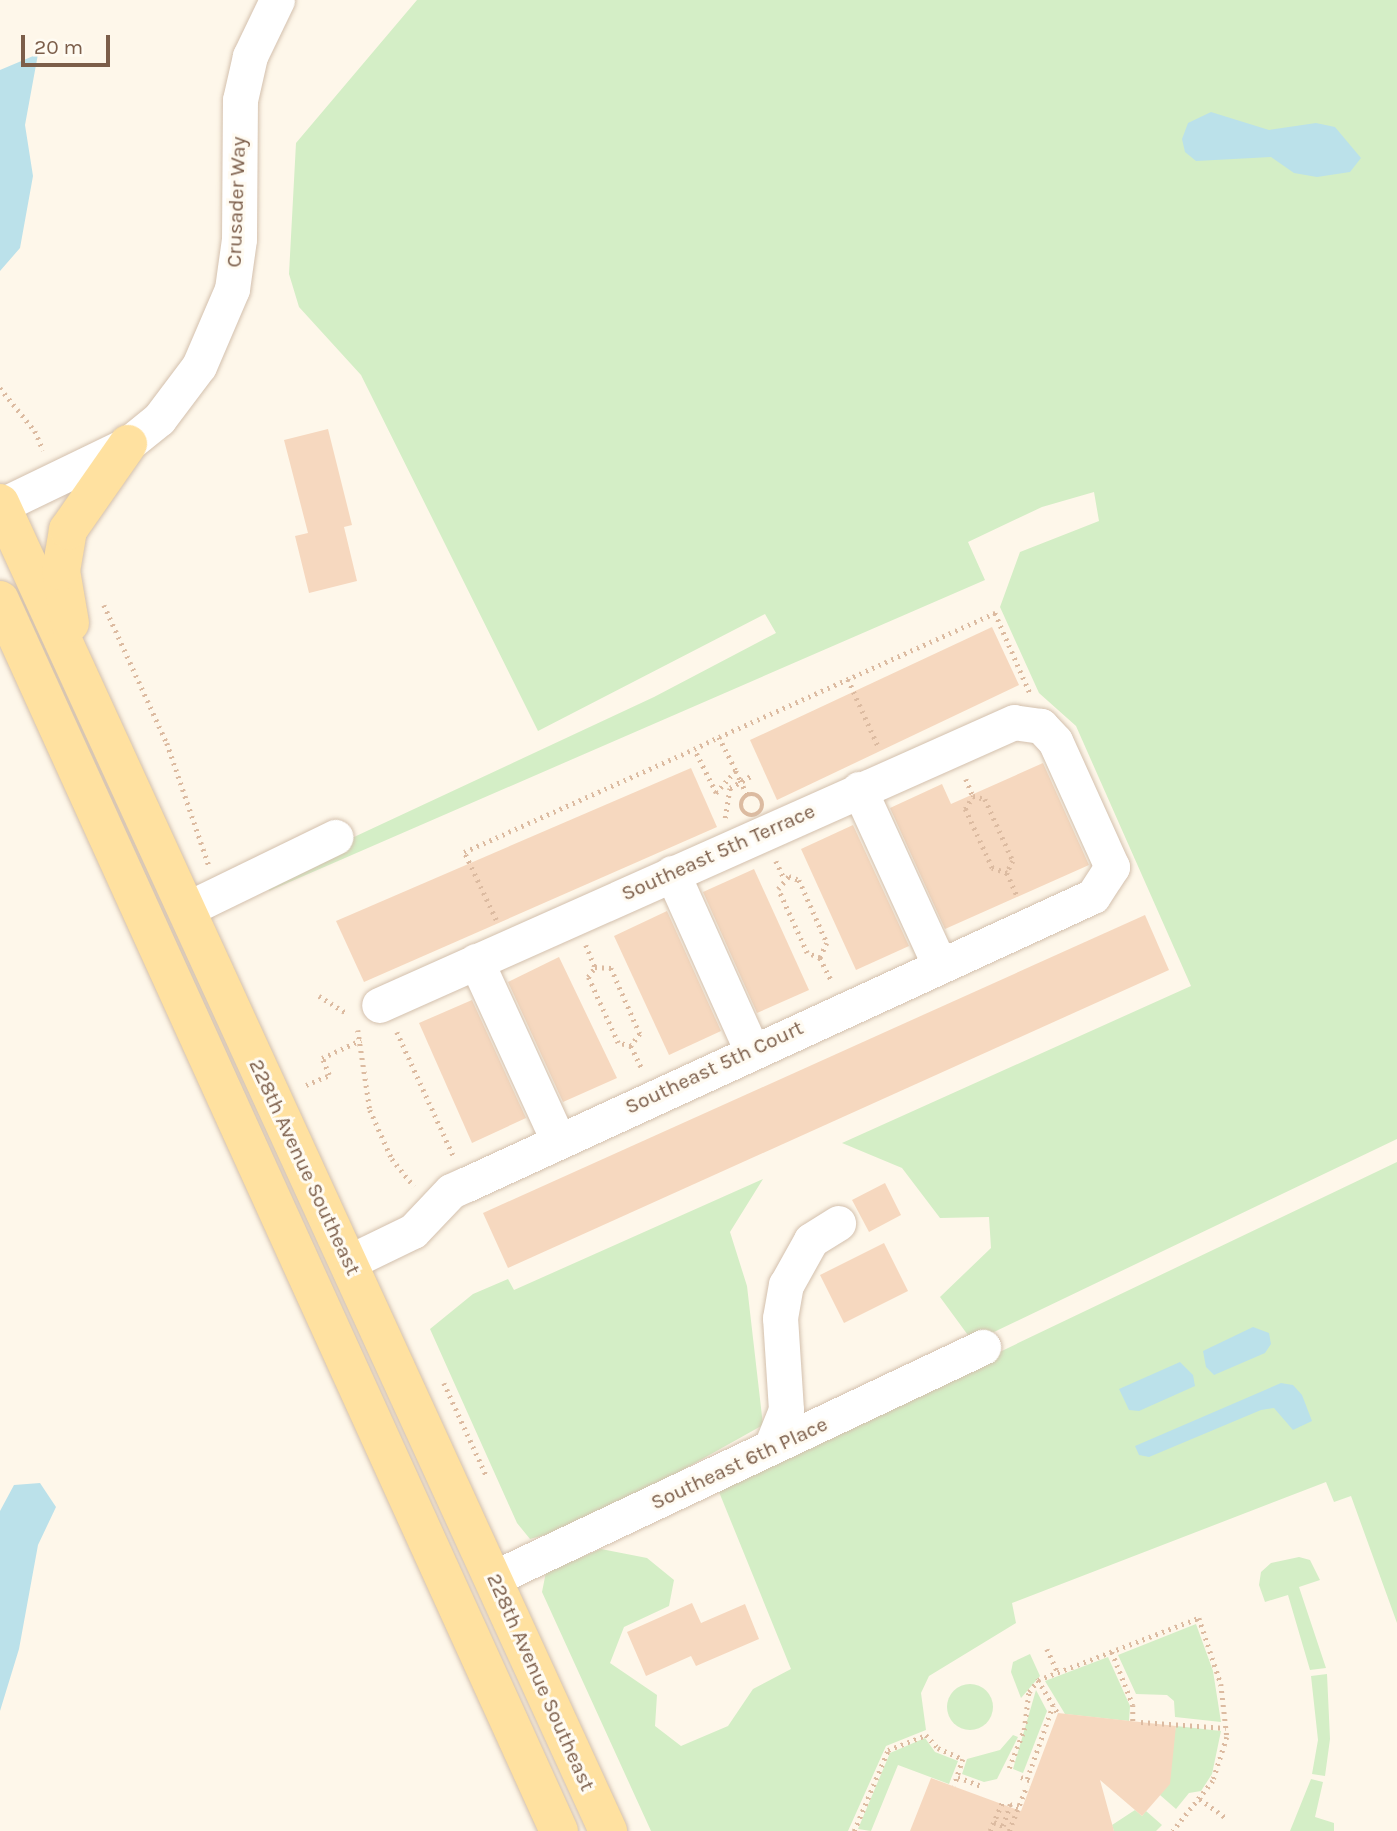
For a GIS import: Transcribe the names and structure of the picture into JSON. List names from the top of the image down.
{
  "streets": {
    "main road": ["228th Avenue Southeast"],
    "street": [
      "Crusader Way",
      "Southeast 5th Terrace",
      "Southeast 5th Court",
      "Southeast 6th Place"
    ]
  },
  "crossings": [
    ["Crusader Way", "228th Avenue Southeast"],
    ["Southeast 5th Terrace", "Southeast 5th Court"],
    ["Southeast 5th Court", "228th Avenue Southeast"],
    ["228th Avenue Southeast", "Southeast 6th Place"]
  ],
  "scale_bar": "20 m"
}
